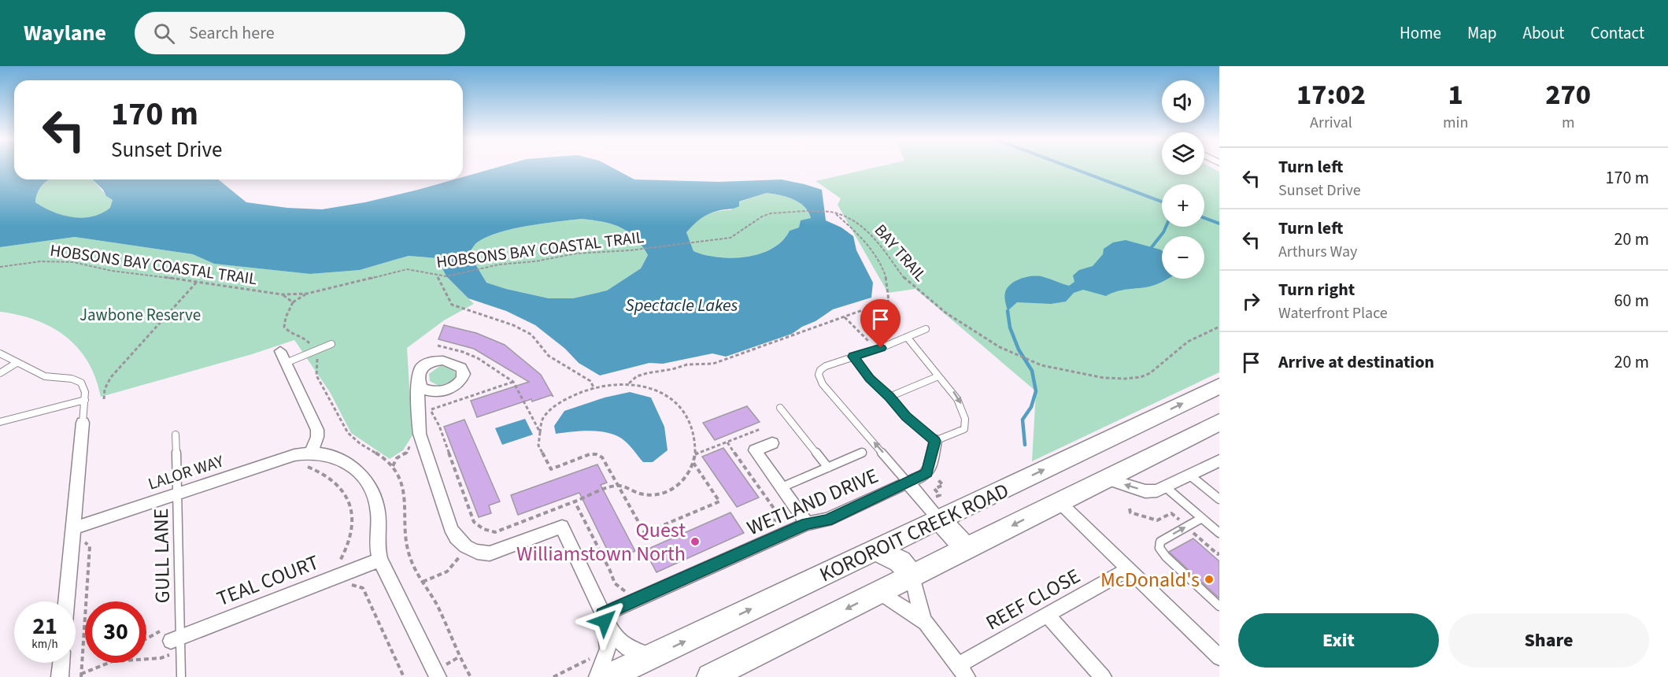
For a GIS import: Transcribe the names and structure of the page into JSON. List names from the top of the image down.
{
  "streets": {
    "main road": ["KOROROIT CREEK ROAD"],
    "street": [
      "LALOR WAY",
      "WETLAND DRIVE",
      "TEAL COURT",
      "REEF CLOSE"
    ],
    "lane": ["GULL LANE"],
    "path": ["HOBSONS BAY COASTAL TRAIL", "BAY TRAIL"]
  },
  "crossings": [
    ["HOBSONS BAY COASTAL TRAIL", "BAY TRAIL"],
    ["LALOR WAY", "GULL LANE"],
    ["GULL LANE", "TEAL COURT"]
  ],
  "water": ["Spectacle Lakes"],
  "parks": ["Jawbone Reserve"],
  "places": ["Quest Williamstown North", "McDonald's"],
  "page": {
    "header": "Waylane",
    "search": "Search here",
    "nav": [
      "Home",
      "Map",
      "About",
      "Contact"
    ],
    "eta": [
      "17:02",
      "Arrival",
      "1",
      "min",
      "270",
      "m"
    ],
    "map_buttons": ["+", "−"],
    "turn": ["170 m", "Sunset Drive"],
    "list": [
      {
        "name": "Turn left",
        "note": "Sunset Drive",
        "value": "170 m"
      },
      {
        "name": "Turn left",
        "note": "Arthurs Way",
        "value": "20 m"
      },
      {
        "name": "Turn right",
        "note": "Waterfront Place",
        "value": "60 m"
      },
      {
        "name": "Arrive at destination",
        "value": "20 m"
      }
    ],
    "speed": "21 km/h",
    "limit": "30",
    "buttons": ["Exit", "Share"]
  }
}
